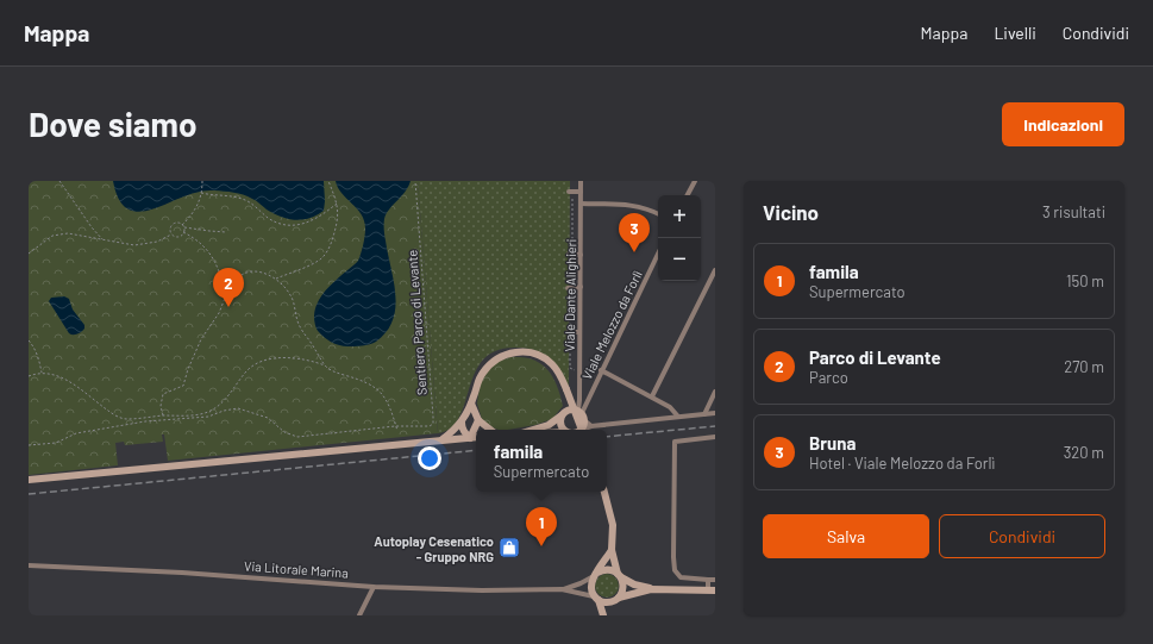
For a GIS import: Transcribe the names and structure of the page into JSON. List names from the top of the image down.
{
  "streets": {
    "street": ["Viale Dante Alighieri", "Viale Melozzo da Forlì", "Via Litorale Marina"],
    "path": ["Sentiero Parco di Levante"]
  },
  "crossings": [
    ["Viale Dante Alighieri", "Viale Melozzo da Forlì"]
  ],
  "places": {
    "shop": ["Autoplay Cesenatico - Gruppo NRG"]
  },
  "page": {
    "header": "Mappa",
    "nav": ["Mappa", "Livelli", "Condividi"],
    "buttons": [
      "Indicazioni",
      ["Salva", "Condividi"]
    ],
    "title": "Dove siamo",
    "heading": ["Vicino", "3 risultati"],
    "map_buttons": ["+", "−"],
    "pins": ["3", "2", "1"],
    "list": [
      {
        "mark": "1",
        "name": "famila",
        "note": "Supermercato",
        "value": "150 m"
      },
      {
        "mark": "2",
        "name": "Parco di Levante",
        "note": "Parco",
        "value": "270 m"
      },
      {
        "mark": "3",
        "name": "Bruna",
        "note": "Hotel · Viale Melozzo da Forlì",
        "value": "320 m"
      }
    ],
    "popup": ["famila", "Supermercato"]
  }
}
